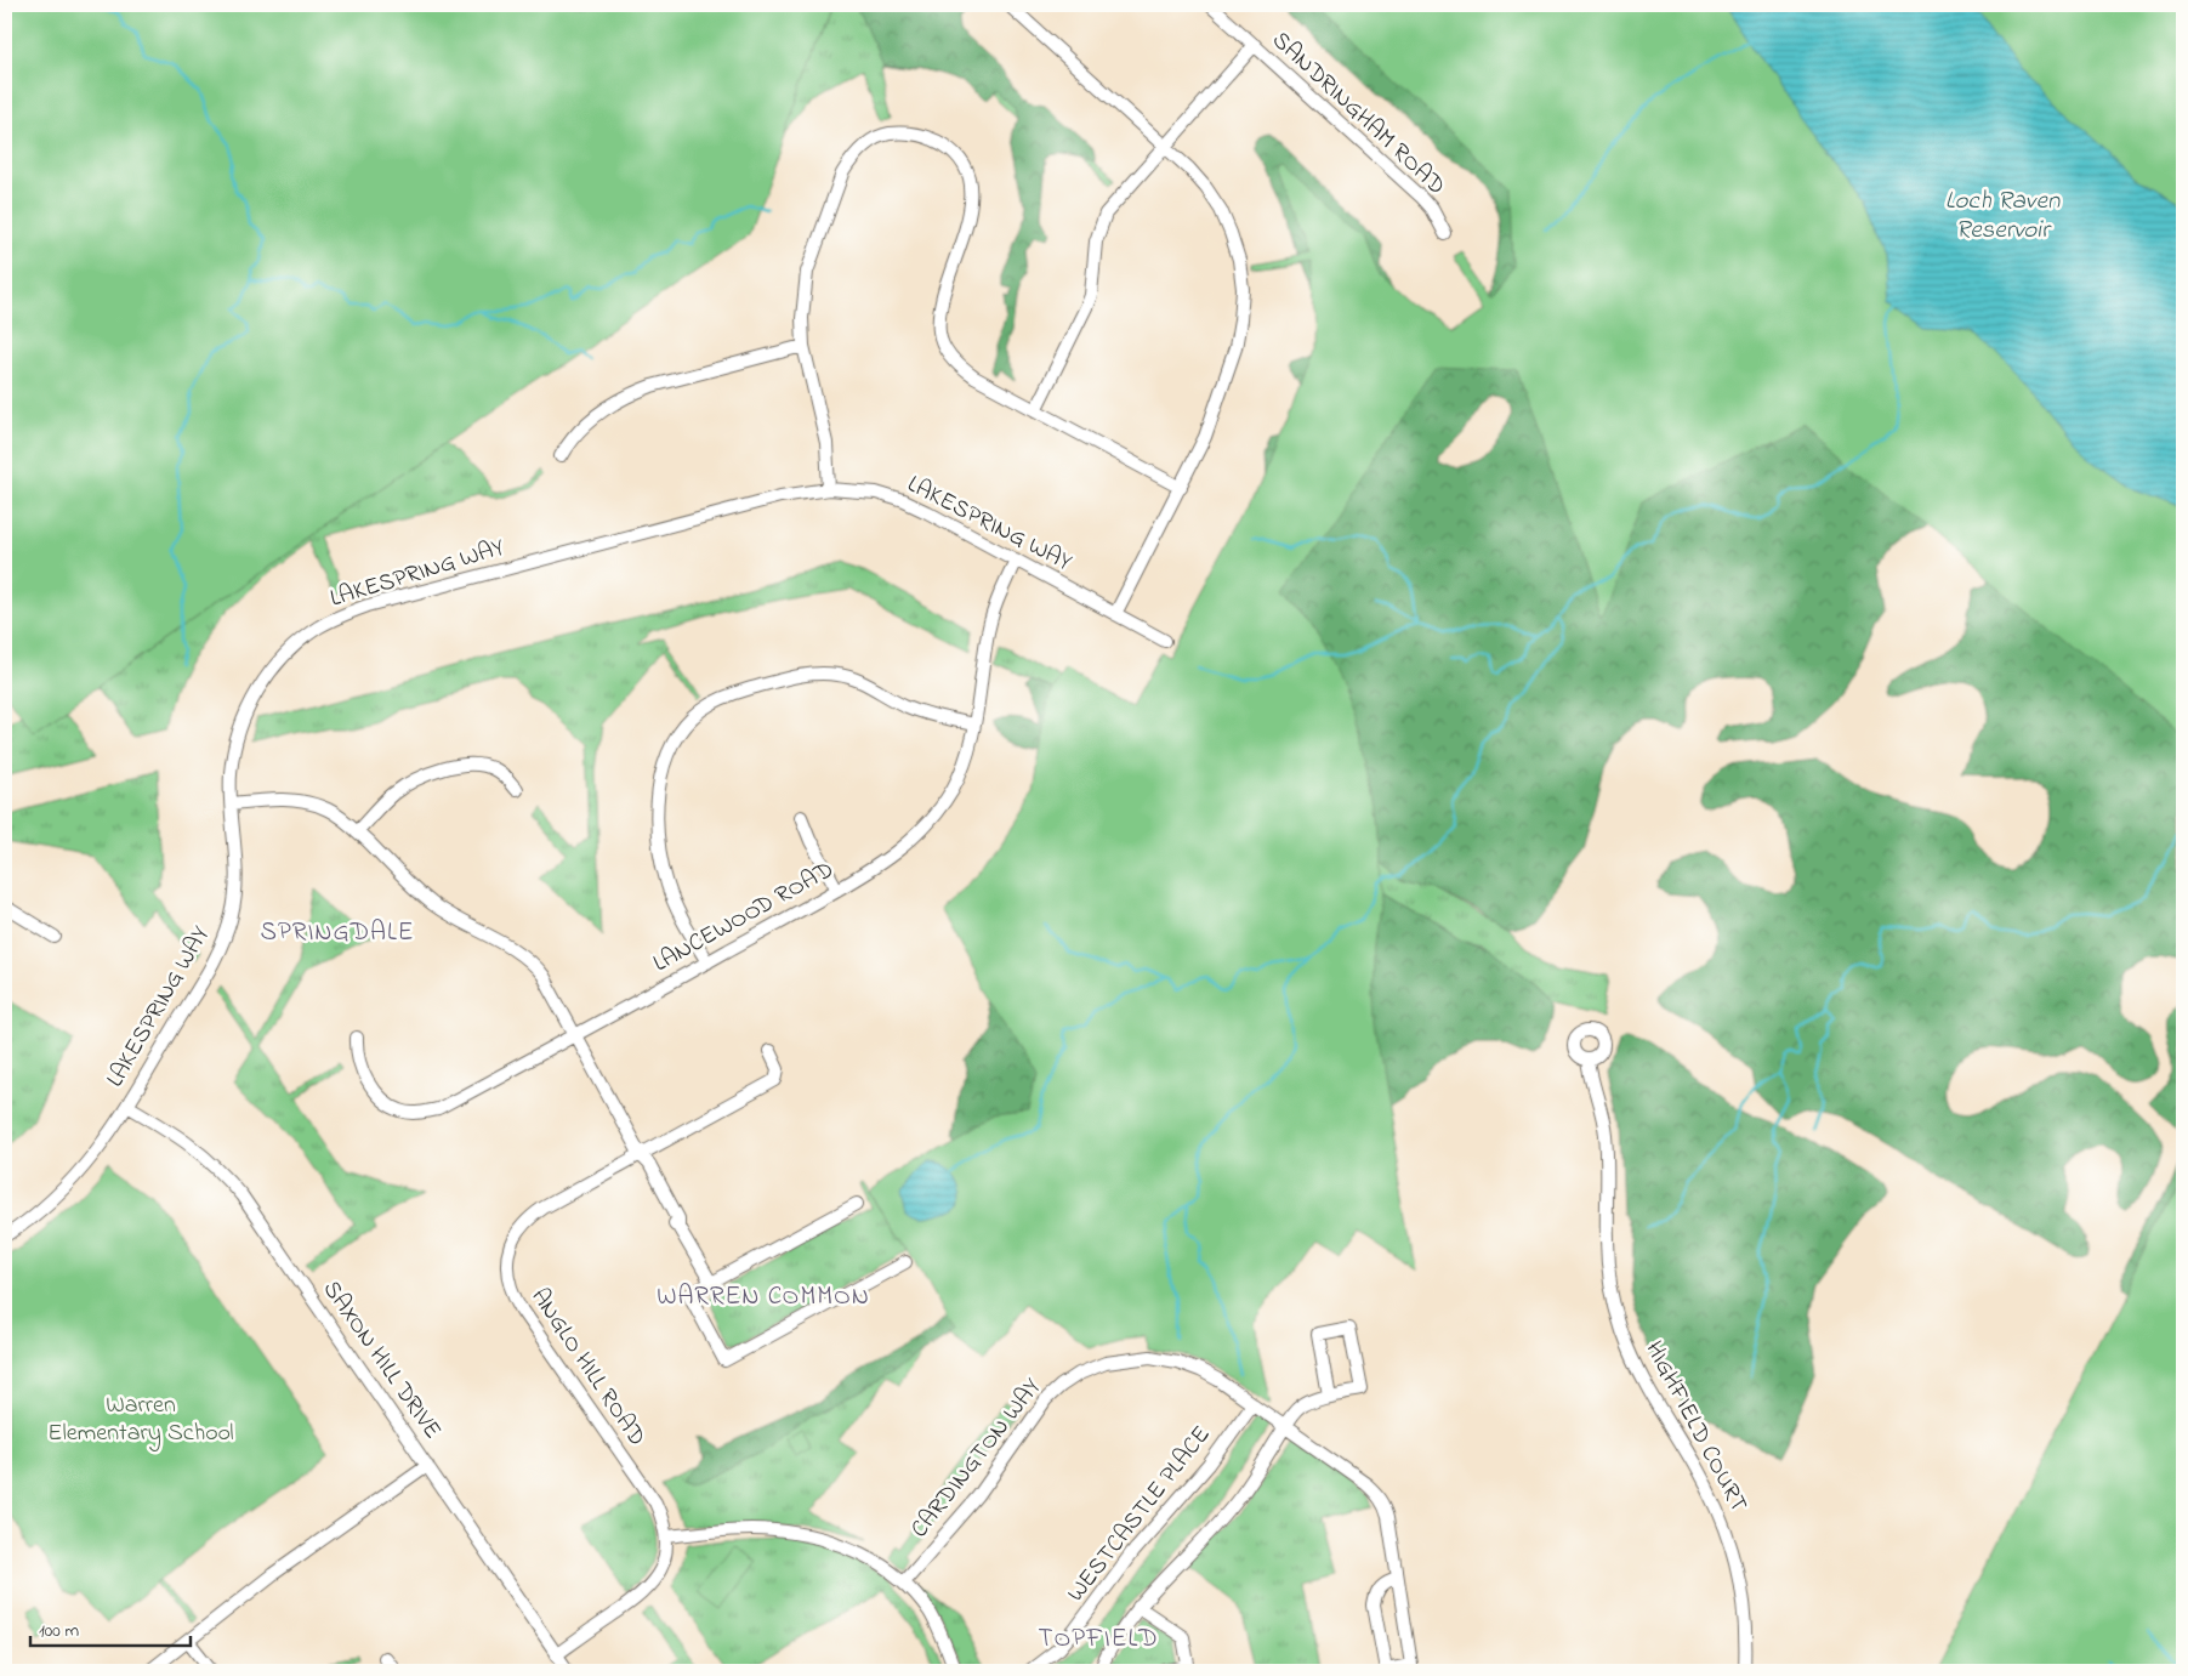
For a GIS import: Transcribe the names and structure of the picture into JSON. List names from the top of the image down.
{
  "streets": {
    "street": [
      "SANDRINGHAM ROAD",
      "LAKESPRING WAY",
      "LANCEWOOD ROAD",
      "SAXON HILL DRIVE",
      "ANGLO HILL ROAD",
      "HIGHFIELD COURT",
      "CARDINGTON WAY",
      "WESTCASTLE PLACE"
    ]
  },
  "crossings": [
    ["LAKESPRING WAY", "LANCEWOOD ROAD"],
    ["LAKESPRING WAY", "SAXON HILL DRIVE"],
    ["SAXON HILL DRIVE", "ANGLO HILL ROAD"],
    ["CARDINGTON WAY", "WESTCASTLE PLACE"]
  ],
  "districts": ["SPRINGDALE", "WARREN COMMON", "TOPFIELD"],
  "water": ["Loch Raven Reservoir"],
  "parks": ["Warren Elementary School"],
  "scale_bar": "100 m"
}
